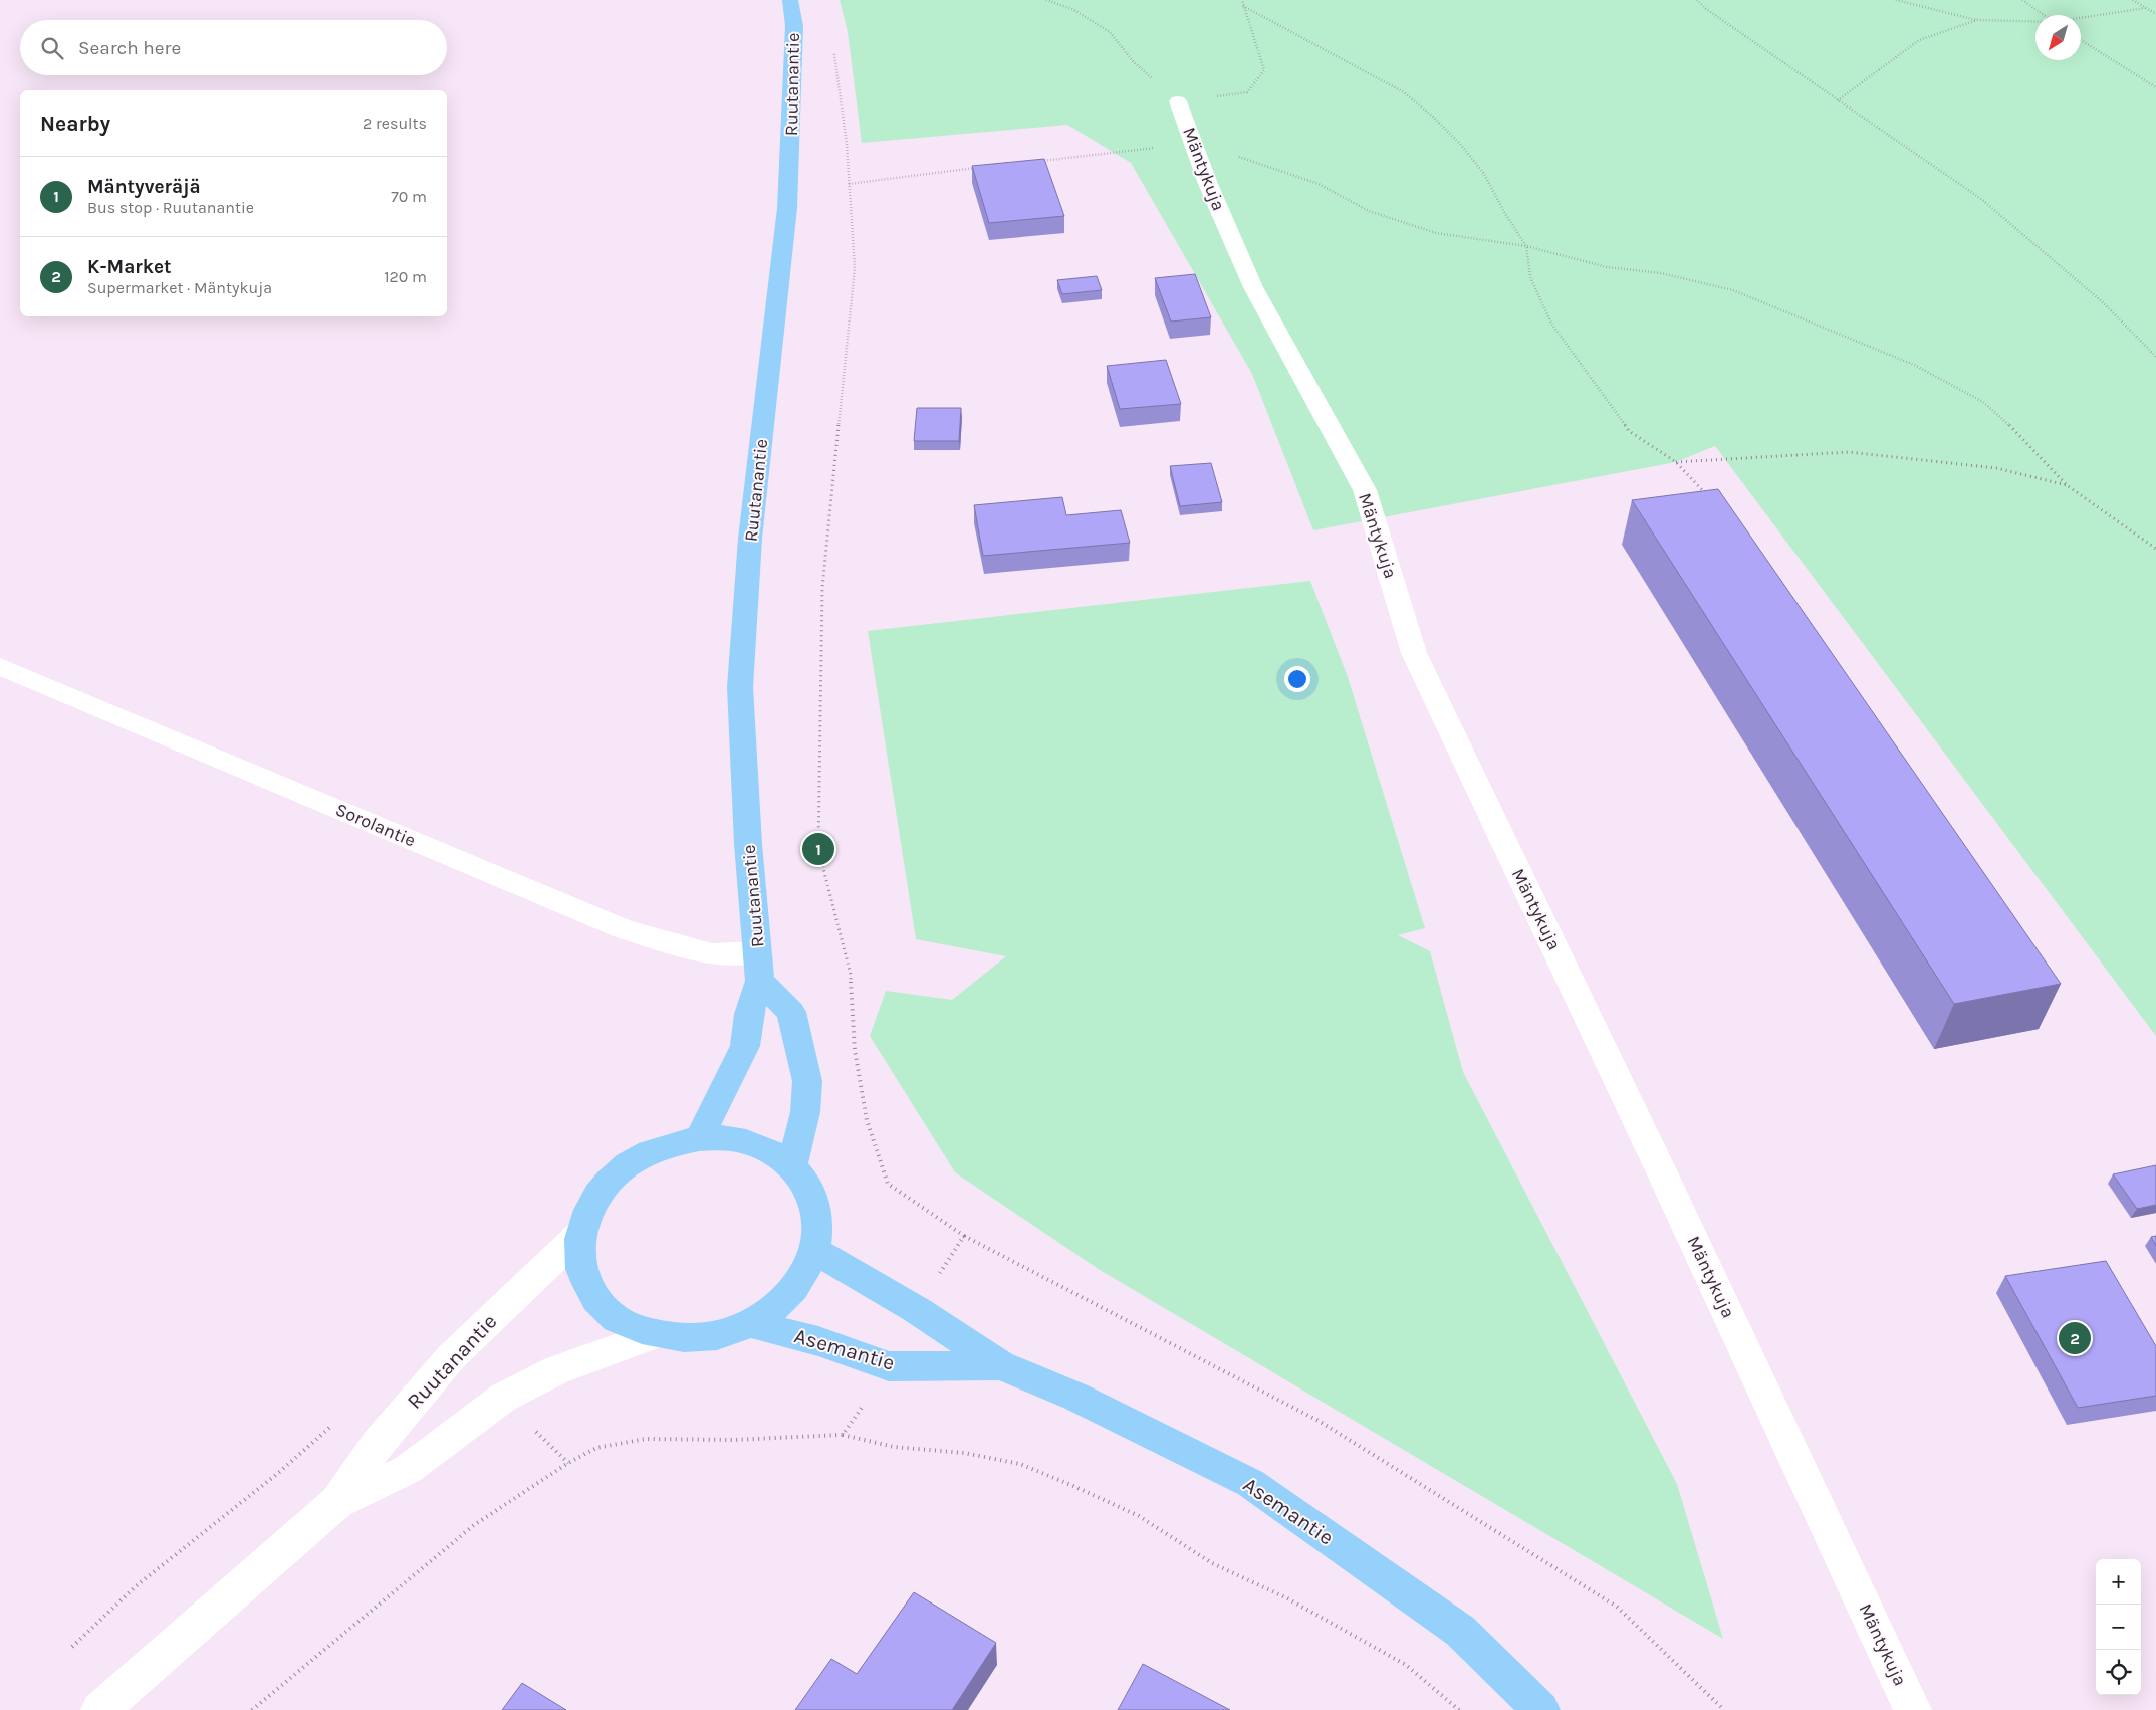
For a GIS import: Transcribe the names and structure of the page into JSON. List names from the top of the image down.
{
  "streets": {
    "main road": ["Ruutanantie", "Asemantie"],
    "street": ["Mäntykuja", "Sorolantie"]
  },
  "crossings": [
    ["Ruutanantie", "Sorolantie"]
  ],
  "north": "bottom left",
  "page": {
    "search": "Search here",
    "heading": ["Nearby", "2 results"],
    "list": [
      {
        "mark": "1",
        "name": "Mäntyveräjä",
        "note": "Bus stop · Ruutanantie",
        "value": "70 m"
      },
      {
        "mark": "2",
        "name": "K-Market",
        "note": "Supermarket · Mäntykuja",
        "value": "120 m"
      }
    ],
    "pins": ["1", "2"],
    "map_buttons": ["+", "−"]
  }
}
